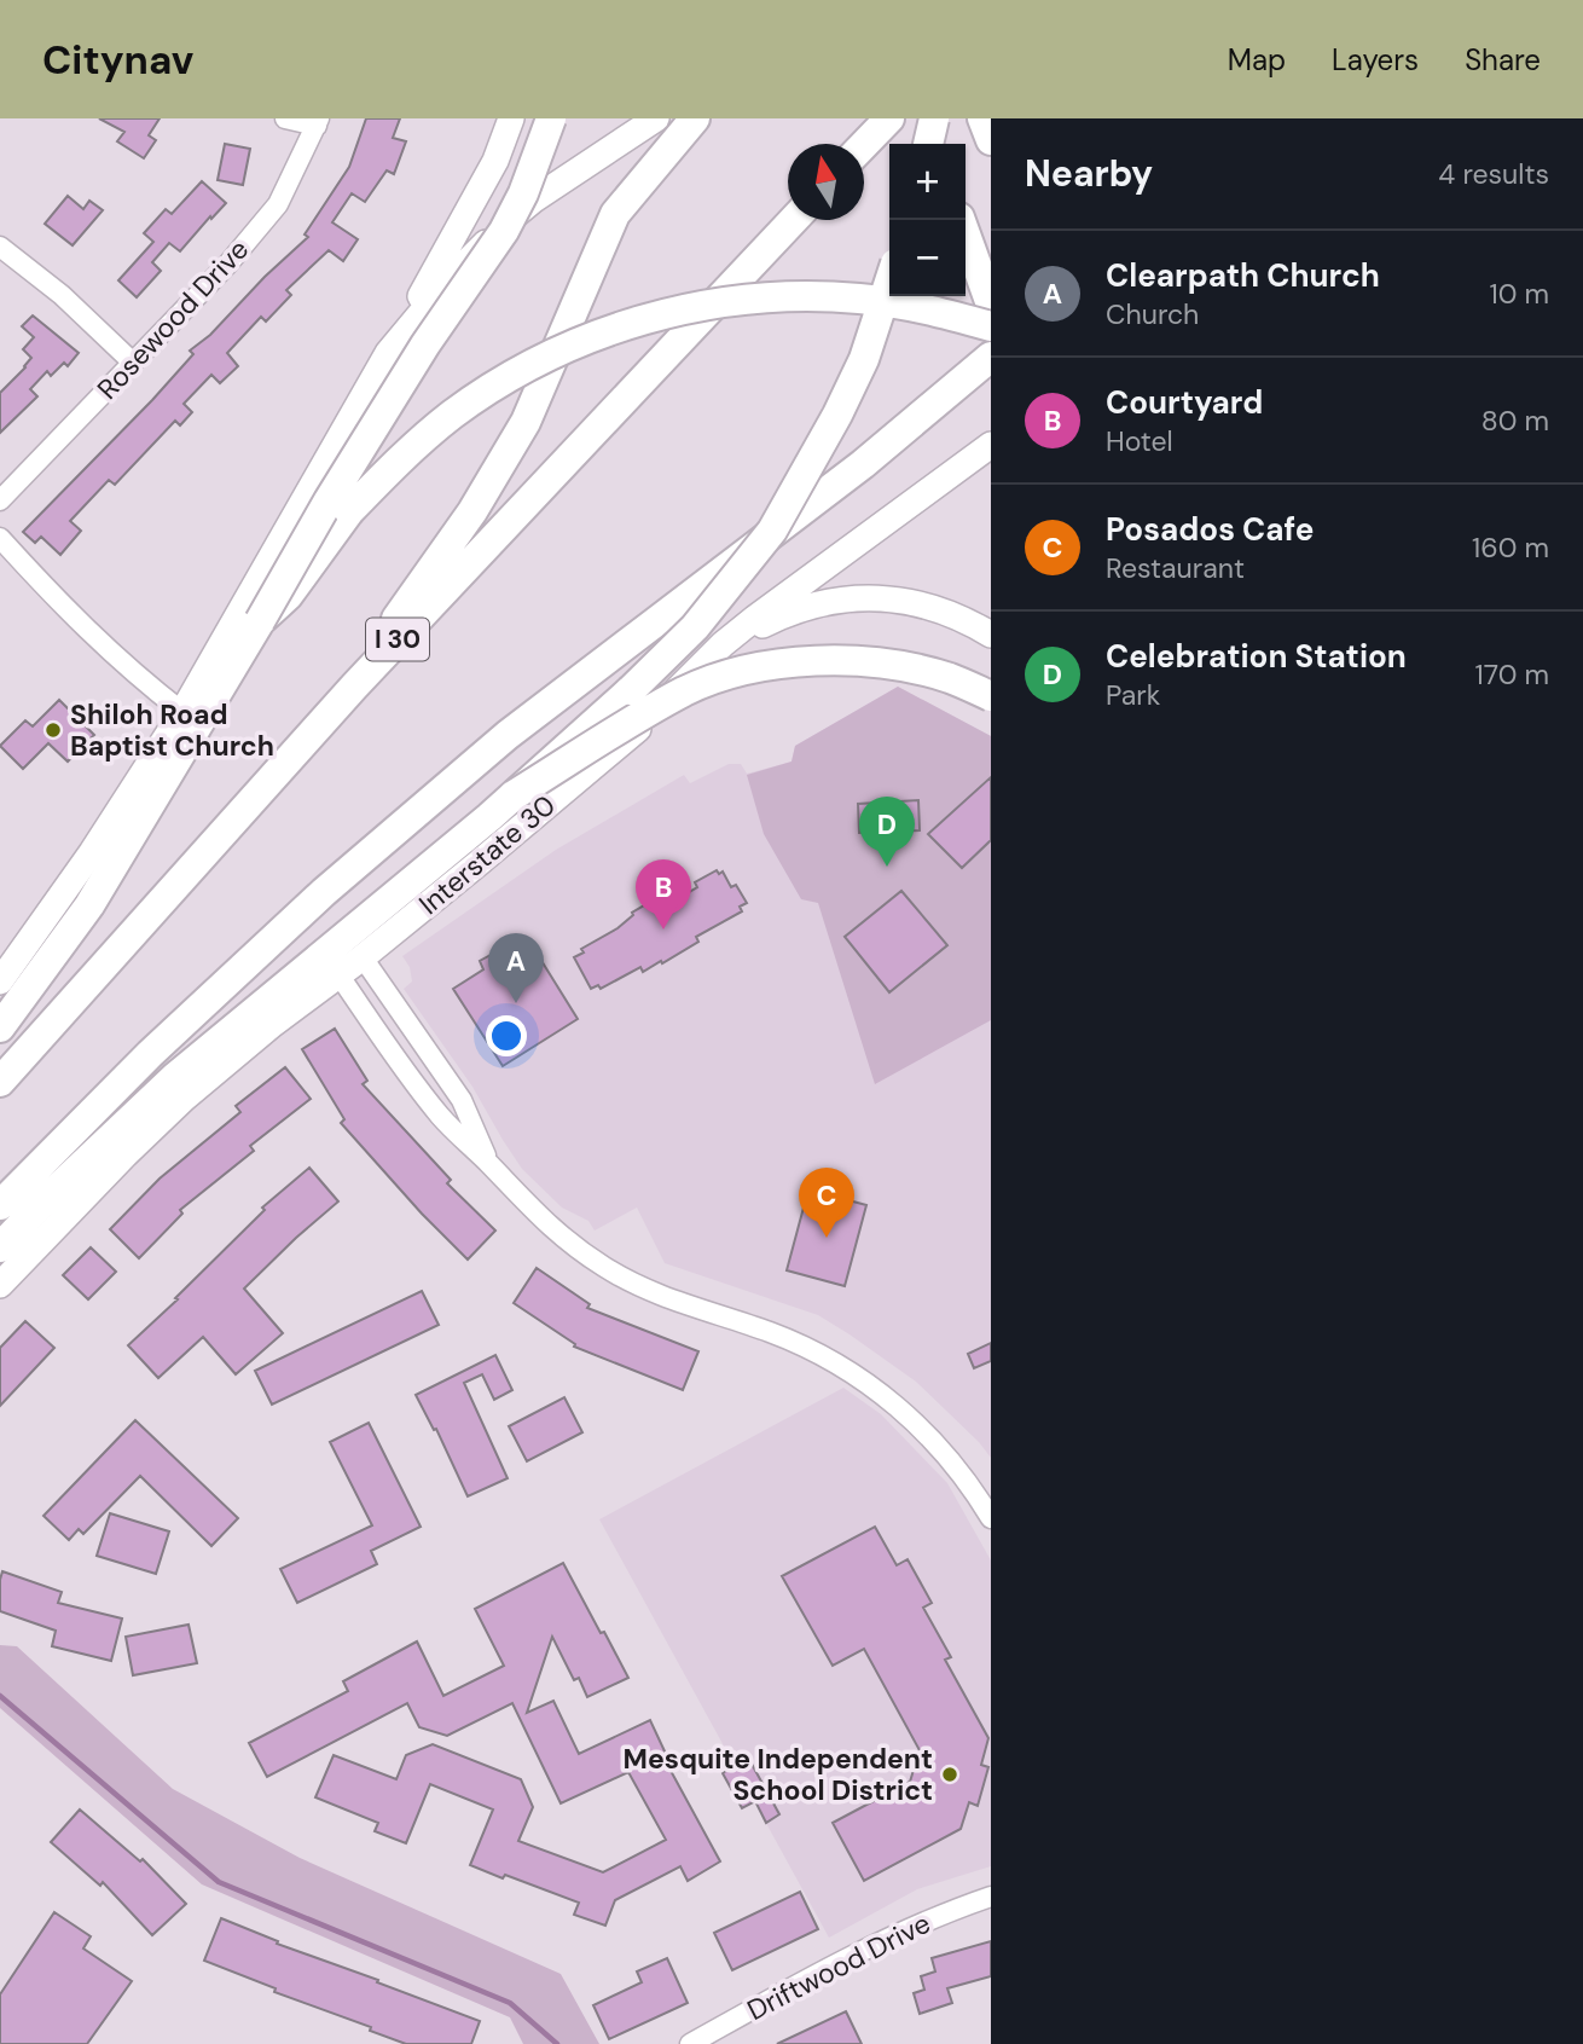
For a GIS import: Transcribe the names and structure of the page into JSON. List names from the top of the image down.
{
  "streets": {
    "highway": ["I 30"],
    "main road": ["Interstate 30"],
    "street": ["Rosewood Drive", "Driftwood Drive"]
  },
  "places": ["Shiloh Road Baptist Church", "Mesquite Independent School District"],
  "north": "top",
  "page": {
    "header": "Citynav",
    "nav": ["Map", "Layers", "Share"],
    "heading": ["Nearby", "4 results"],
    "map_buttons": ["+", "−"],
    "list": [
      {
        "mark": "A",
        "name": "Clearpath Church",
        "note": "Church",
        "value": "10 m"
      },
      {
        "mark": "B",
        "name": "Courtyard",
        "note": "Hotel",
        "value": "80 m"
      },
      {
        "mark": "C",
        "name": "Posados Cafe",
        "note": "Restaurant",
        "value": "160 m"
      },
      {
        "mark": "D",
        "name": "Celebration Station",
        "note": "Park",
        "value": "170 m"
      }
    ],
    "pins": [
      "D",
      "B",
      "A",
      "C"
    ]
  }
}
